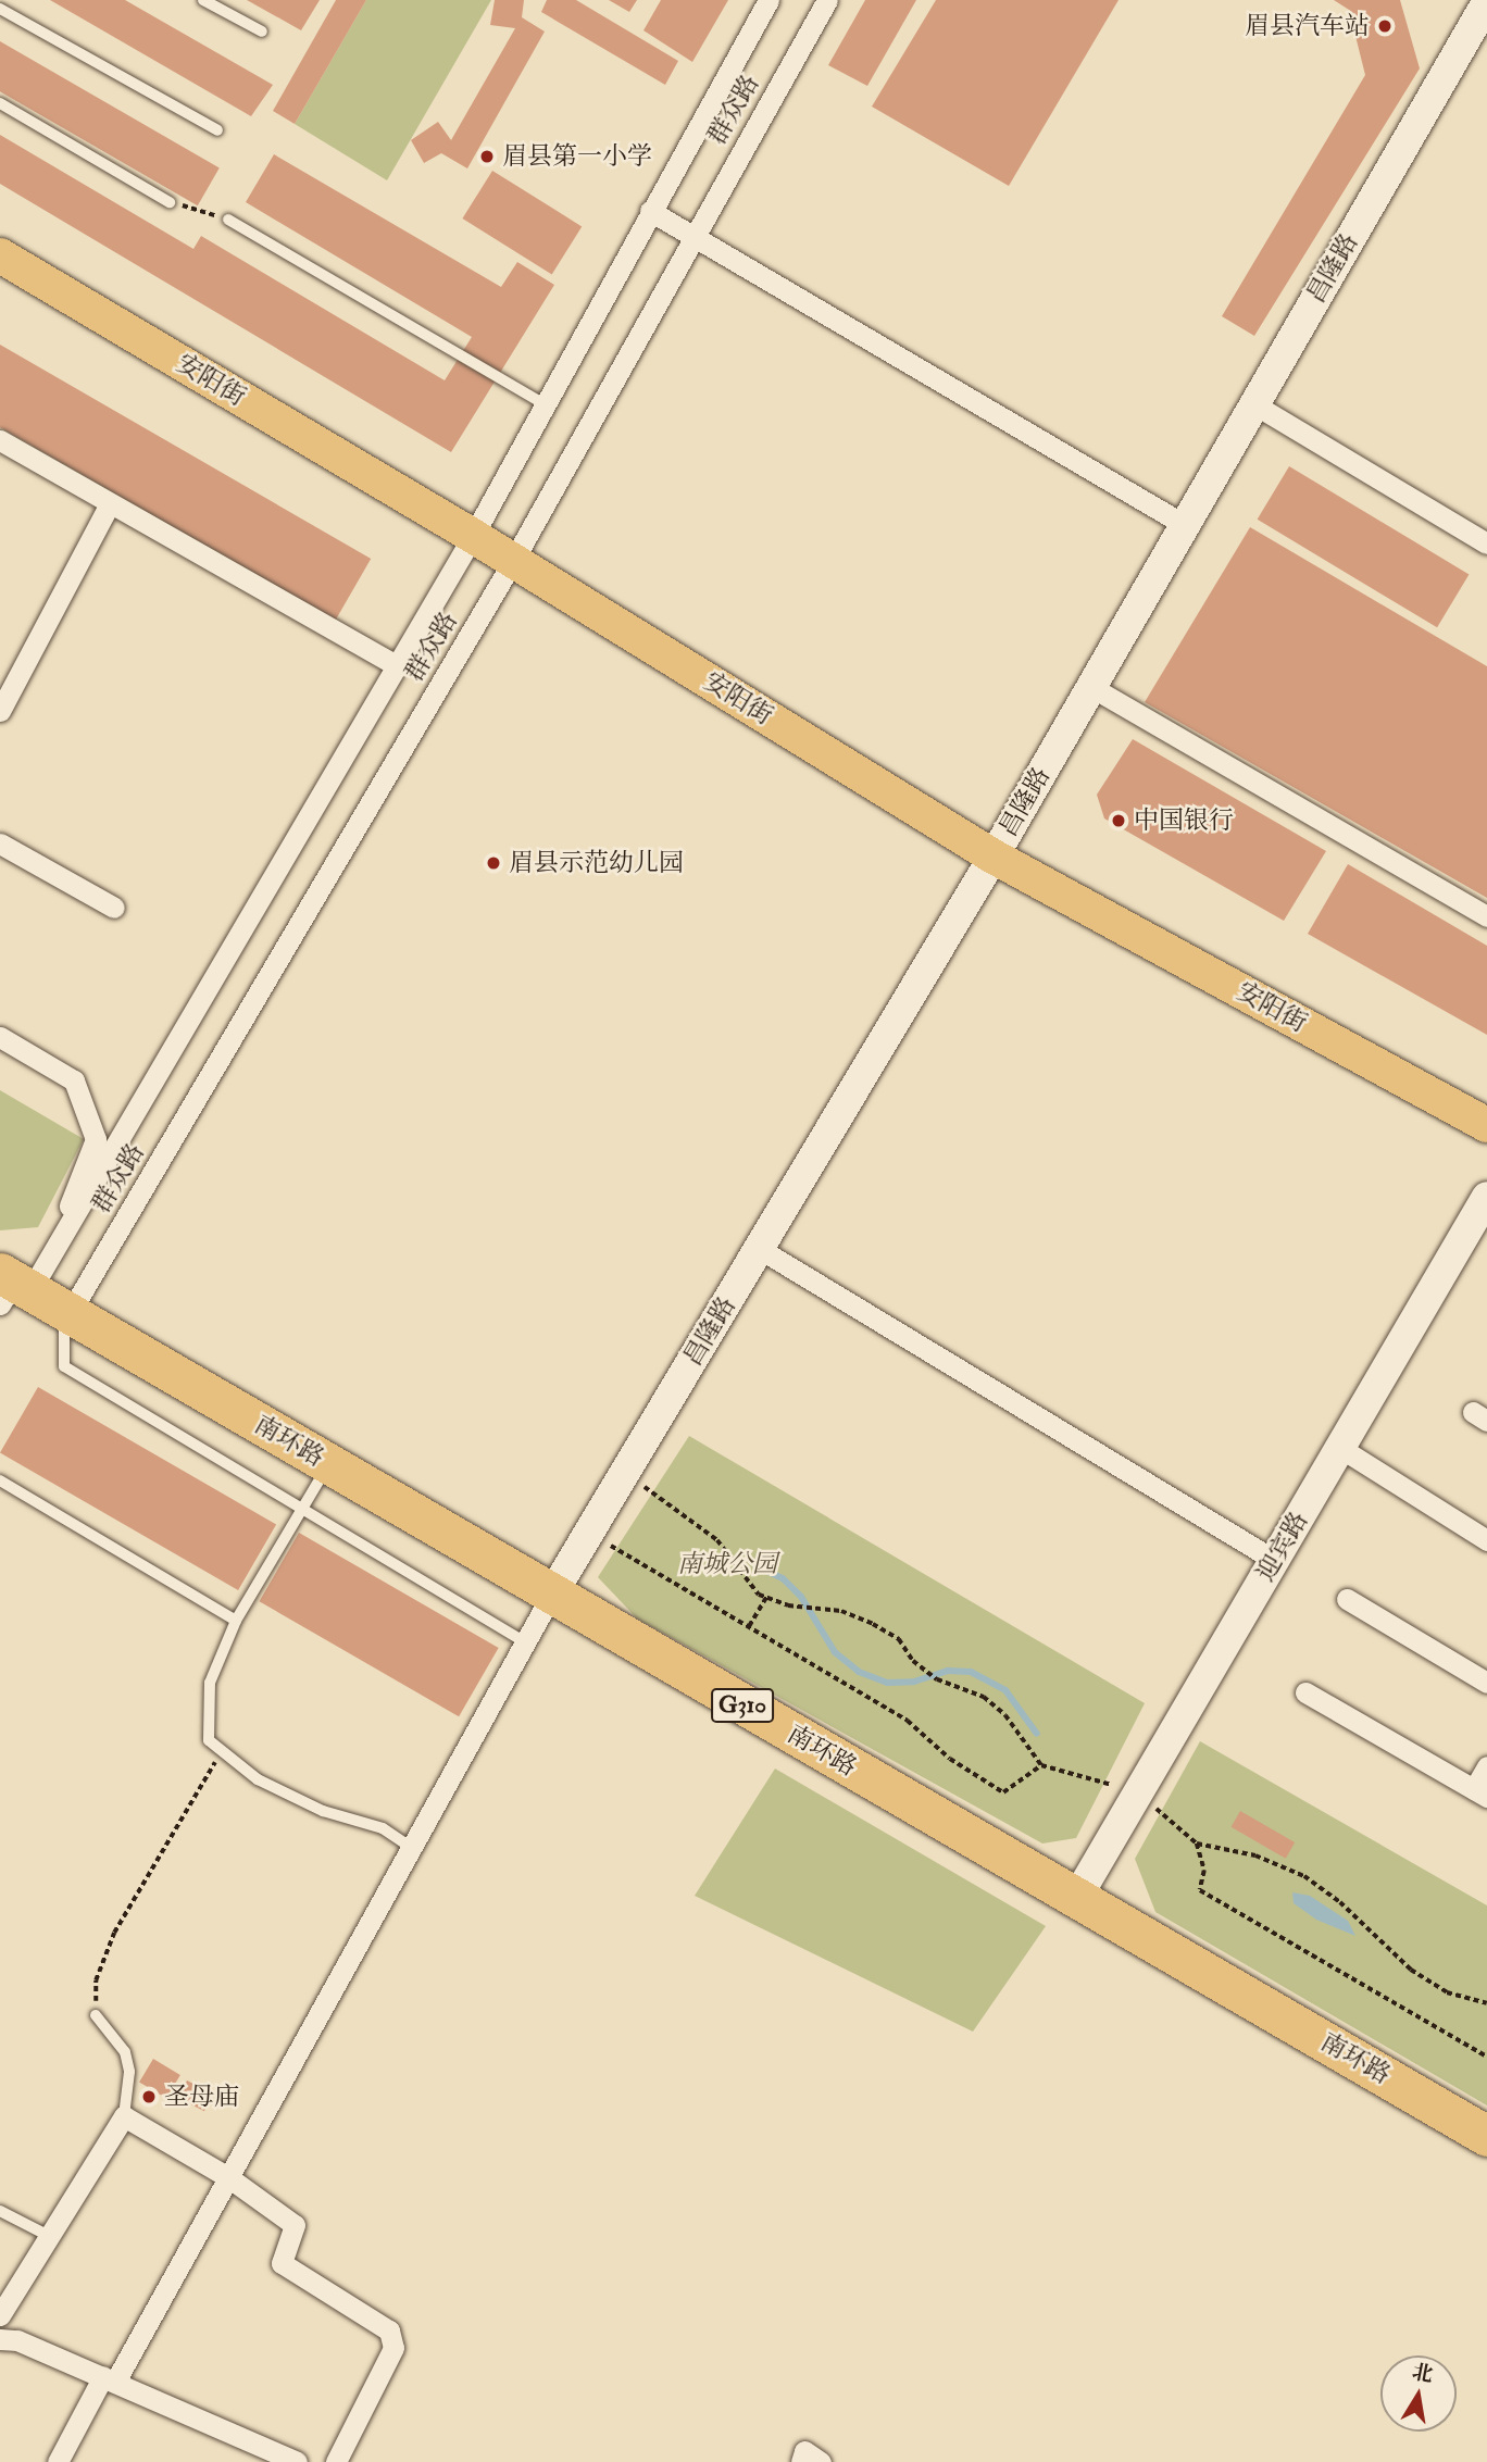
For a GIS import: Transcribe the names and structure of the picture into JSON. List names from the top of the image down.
{
  "streets": {
    "highway": ["南环路", "G310"],
    "main road": ["安阳街"],
    "street": ["群众路", "昌隆路", "迎宾路"]
  },
  "crossings": [
    ["群众路", "安阳街"],
    ["群众路", "南环路"],
    ["昌隆路", "安阳街"],
    ["昌隆路", "南环路"],
    ["南环路", "迎宾路"]
  ],
  "parks": ["南城公园"],
  "places": [
    "眉县汽车站",
    "眉县第一小学",
    "中国银行",
    "眉县示范幼儿园",
    "圣母庙"
  ],
  "north": "top"
}
